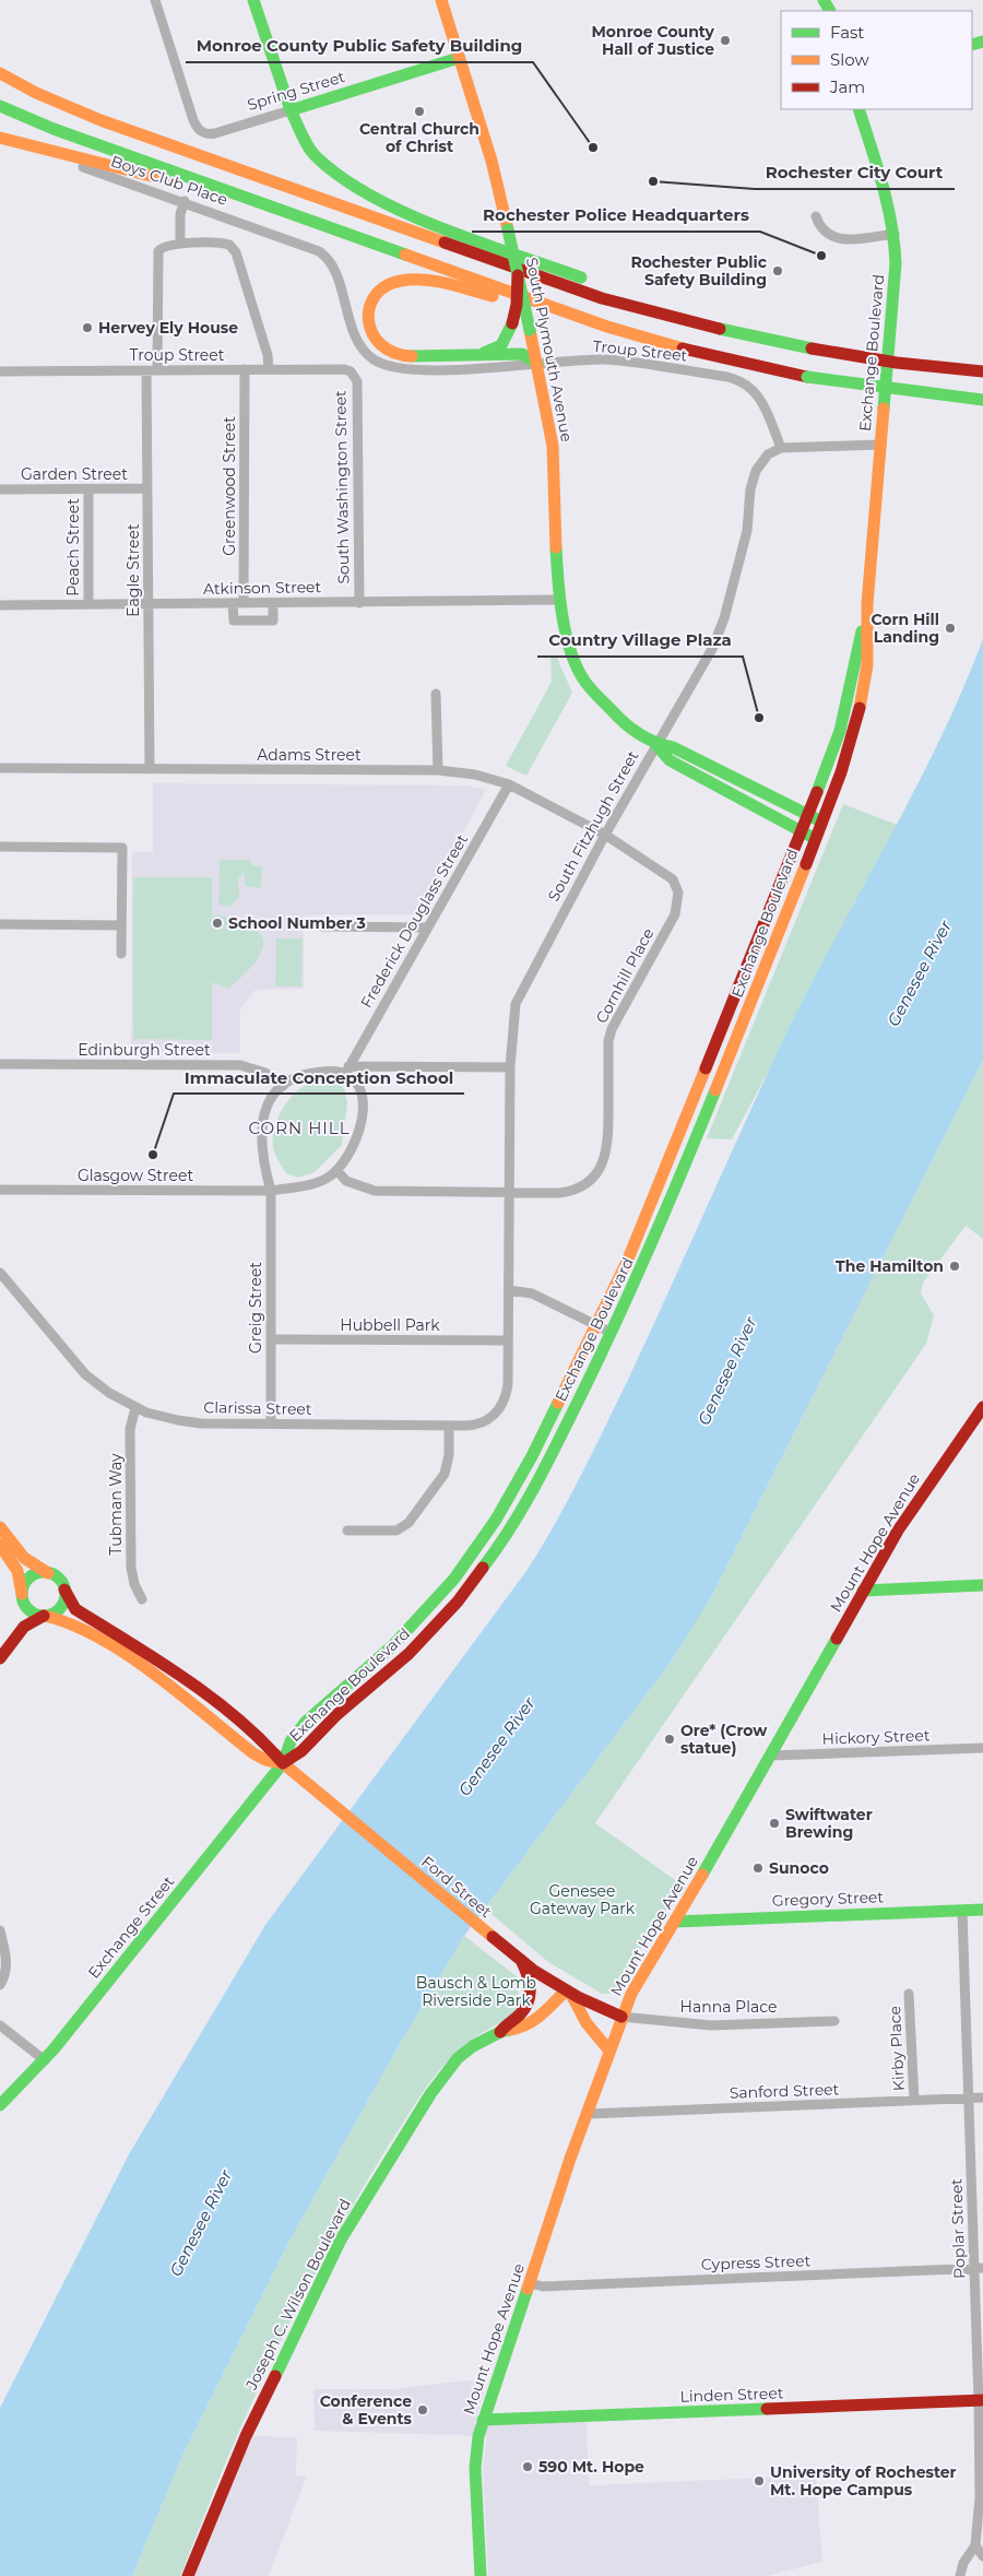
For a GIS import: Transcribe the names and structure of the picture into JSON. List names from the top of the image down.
{
  "streets": {
    "main road": [
      "Spring Street",
      "South Plymouth Avenue",
      "Exchange Boulevard",
      "Mount Hope Avenue",
      "Ford Street",
      "Gregory Street",
      "Exchange Street",
      "Joseph C. Wilson Boulevard",
      "Linden Street"
    ],
    "street": [
      "Boys Club Place",
      "Troup Street",
      "Garden Street",
      "Greenwood Street",
      "South Washington Street",
      "Peach Street",
      "Eagle Street",
      "Atkinson Street",
      "Adams Street",
      "South Fitzhugh Street",
      "Frederick Douglass Street",
      "Cornhill Place",
      "Edinburgh Street",
      "Glasgow Street",
      "Greig Street",
      "Hubbell Park",
      "Clarissa Street",
      "Tubman Way",
      "Hickory Street",
      "Hanna Place",
      "Kirby Place",
      "Sanford Street",
      "Poplar Street",
      "Cypress Street"
    ]
  },
  "crossings": [
    ["Spring Street", "South Plymouth Avenue"],
    ["Boys Club Place", "Troup Street"],
    ["South Plymouth Avenue", "Troup Street"],
    ["South Plymouth Avenue", "Exchange Boulevard"],
    ["South Plymouth Avenue", "Atkinson Street"],
    ["South Plymouth Avenue", "South Fitzhugh Street"],
    ["Troup Street", "Greenwood Street"],
    ["Troup Street", "South Washington Street"],
    ["Troup Street", "Eagle Street"],
    ["Troup Street", "South Fitzhugh Street"],
    ["Exchange Boulevard", "Ford Street"],
    ["Exchange Boulevard", "Exchange Street"],
    ["Garden Street", "Peach Street"],
    ["Garden Street", "Eagle Street"],
    ["Greenwood Street", "Atkinson Street"],
    ["South Washington Street", "Atkinson Street"],
    ["Peach Street", "Atkinson Street"],
    ["Eagle Street", "Atkinson Street"],
    ["Eagle Street", "Adams Street"],
    ["Adams Street", "South Fitzhugh Street"],
    ["Adams Street", "Frederick Douglass Street"],
    ["Adams Street", "Cornhill Place"],
    ["South Fitzhugh Street", "Cornhill Place"],
    ["South Fitzhugh Street", "Hubbell Park"],
    ["South Fitzhugh Street", "Clarissa Street"],
    ["Frederick Douglass Street", "Edinburgh Street"],
    ["Frederick Douglass Street", "Glasgow Street"],
    ["Frederick Douglass Street", "Greig Street"],
    ["Edinburgh Street", "Glasgow Street"],
    ["Edinburgh Street", "Greig Street"],
    ["Glasgow Street", "Greig Street"],
    ["Greig Street", "Hubbell Park"],
    ["Greig Street", "Clarissa Street"],
    ["Hubbell Park", "Clarissa Street"],
    ["Clarissa Street", "Tubman Way"],
    ["Mount Hope Avenue", "Hickory Street"],
    ["Mount Hope Avenue", "Ford Street"],
    ["Mount Hope Avenue", "Gregory Street"],
    ["Mount Hope Avenue", "Hanna Place"],
    ["Mount Hope Avenue", "Sanford Street"],
    ["Mount Hope Avenue", "Cypress Street"],
    ["Mount Hope Avenue", "Linden Street"],
    ["Ford Street", "Exchange Street"],
    ["Ford Street", "Hanna Place"],
    ["Ford Street", "Joseph C. Wilson Boulevard"],
    ["Gregory Street", "Poplar Street"],
    ["Kirby Place", "Sanford Street"],
    ["Sanford Street", "Poplar Street"],
    ["Poplar Street", "Cypress Street"],
    ["Poplar Street", "Linden Street"]
  ],
  "districts": ["CORN HILL"],
  "water": ["Genesee River"],
  "parks": ["Genesee Gateway Park", "Bausch & Lomb Riverside Park"],
  "places": [
    "Monroe County Hall of Justice",
    "Central Church of Christ",
    "Monroe County Public Safety Building",
    "Rochester City Court",
    "Rochester Police Headquarters",
    "Rochester Public Safety Building",
    "Hervey Ely House",
    "Corn Hill Landing",
    "Country Village Plaza",
    "School Number 3",
    "Immaculate Conception School",
    "The Hamilton",
    "Ore* (Crow statue)",
    "Swiftwater Brewing",
    "Sunoco",
    "Conference & Events",
    "590 Mt. Hope",
    "University of Rochester Mt. Hope Campus"
  ],
  "legend": ["Fast", "Slow", "Jam"]
}
